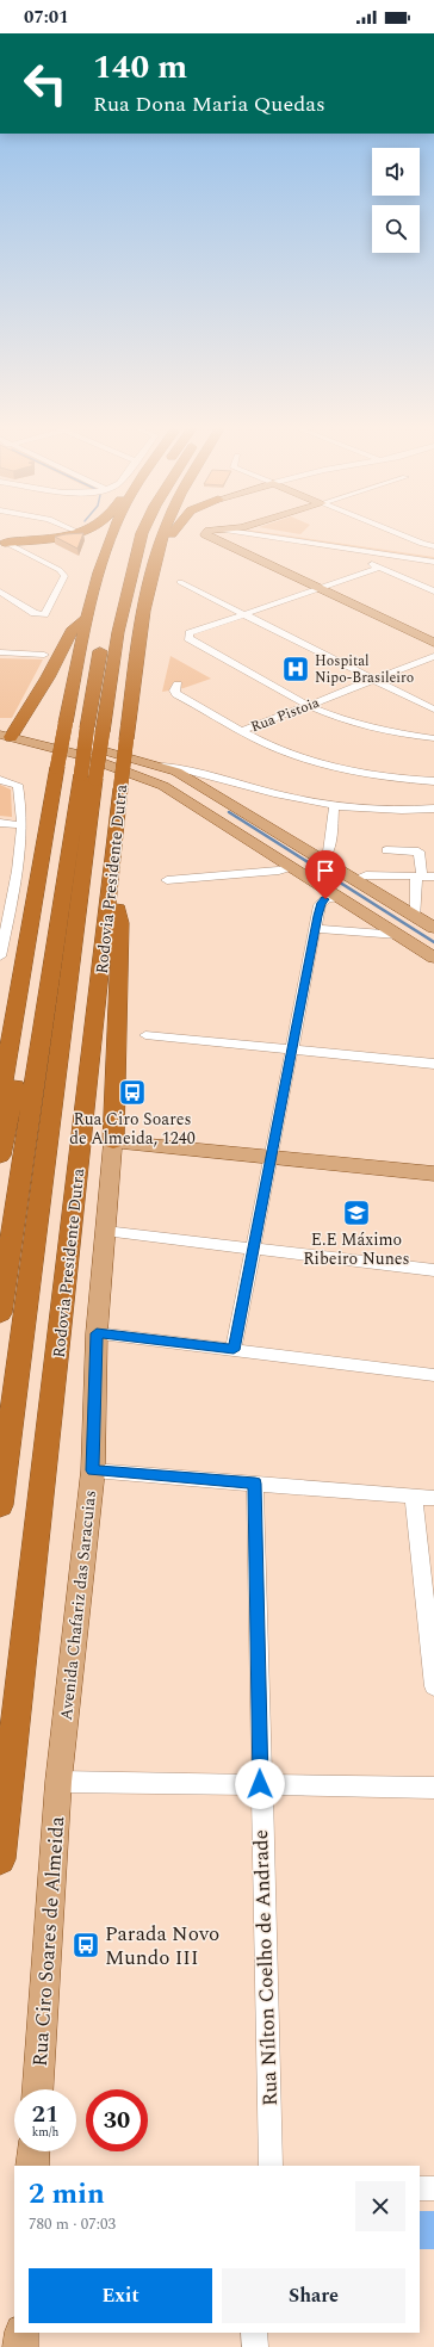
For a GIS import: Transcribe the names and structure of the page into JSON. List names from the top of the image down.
{
  "streets": {
    "highway": ["Rodovia Presidente Dutra"],
    "main road": ["Avenida Chafariz das Saracuias", "Rua Ciro Soares de Almeida"],
    "street": ["Rua Pistoia", "Rua Nílton Coelho de Andrade"]
  },
  "crossings": [
    ["Avenida Chafariz das Saracuias", "Rua Ciro Soares de Almeida"]
  ],
  "places": {
    "hospital": ["Hospital Nipo-Brasileiro"],
    "bus stop": ["Rua Ciro Soares de Almeida, 1240", "Parada Novo Mundo III"],
    "school or university": ["E.E Máximo Ribeiro Nunes"]
  },
  "page": {
    "status": "07:01",
    "turn": ["140 m", "Rua Dona Maria Quedas"],
    "speed": "21 km/h",
    "limit": "30",
    "heading": ["2 min", "780 m · 07:03"],
    "buttons": ["Exit", "Share"]
  }
}
